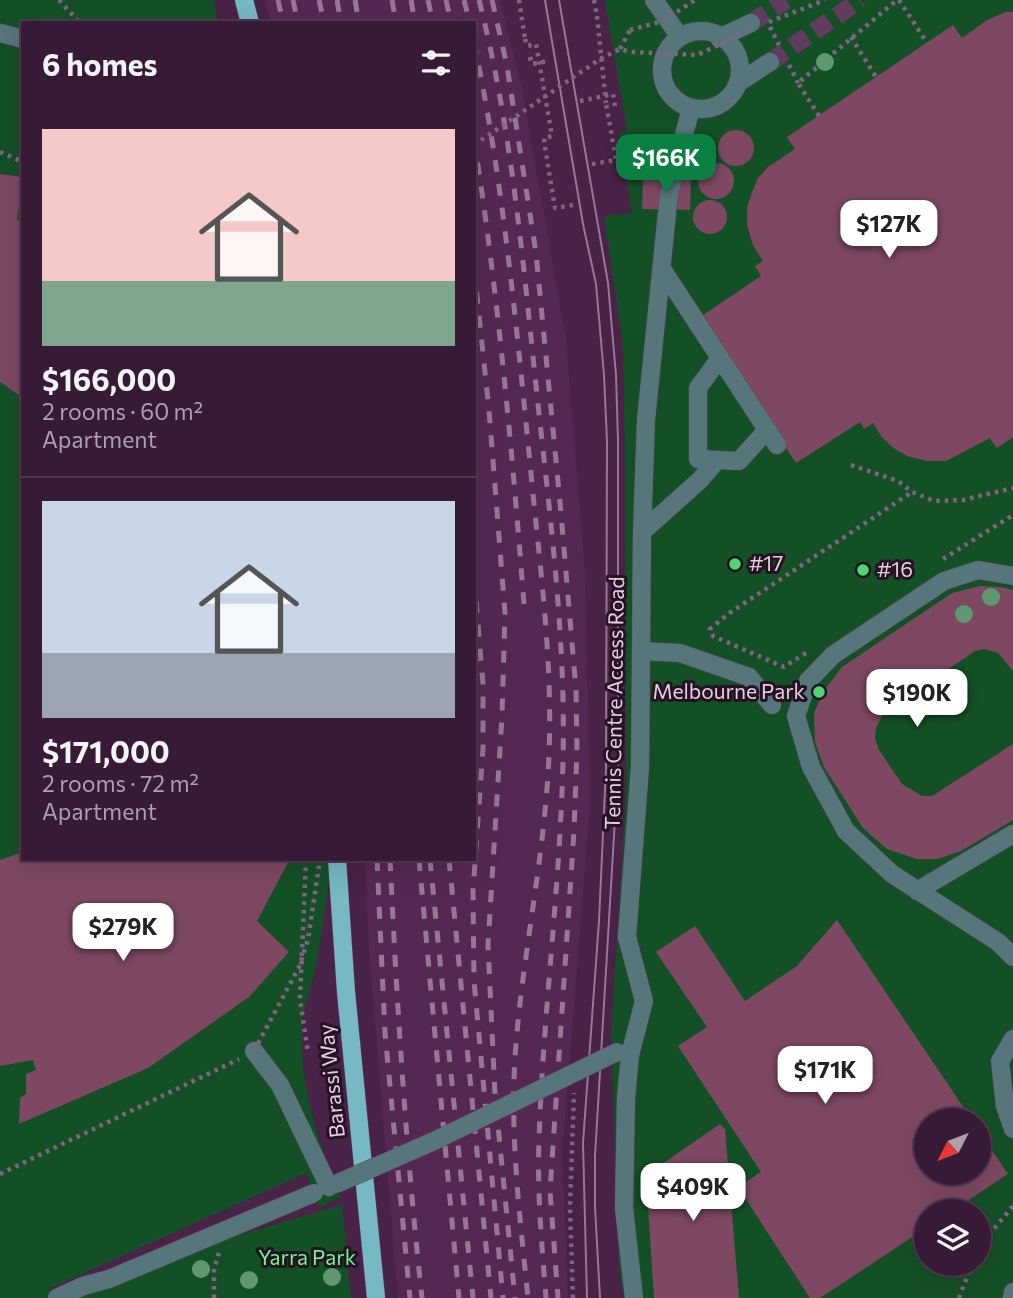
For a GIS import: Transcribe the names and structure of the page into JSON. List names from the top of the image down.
{
  "streets": {
    "main road": ["Barassi Way"],
    "street": ["Tennis Centre Access Road"]
  },
  "parks": ["Yarra Park"],
  "places": ["#17", "#16", "Melbourne Park"],
  "north": "bottom left",
  "page": {
    "heading": "6 homes",
    "list": [
      {
        "name": "$166,000",
        "note": "2 rooms · 60 m² · Apartment"
      },
      {
        "name": "$171,000",
        "note": "2 rooms · 72 m² · Apartment"
      }
    ],
    "price": [
      "$166K",
      "$127K",
      "$190K",
      "$279K",
      "$171K",
      "$409K"
    ]
  }
}
